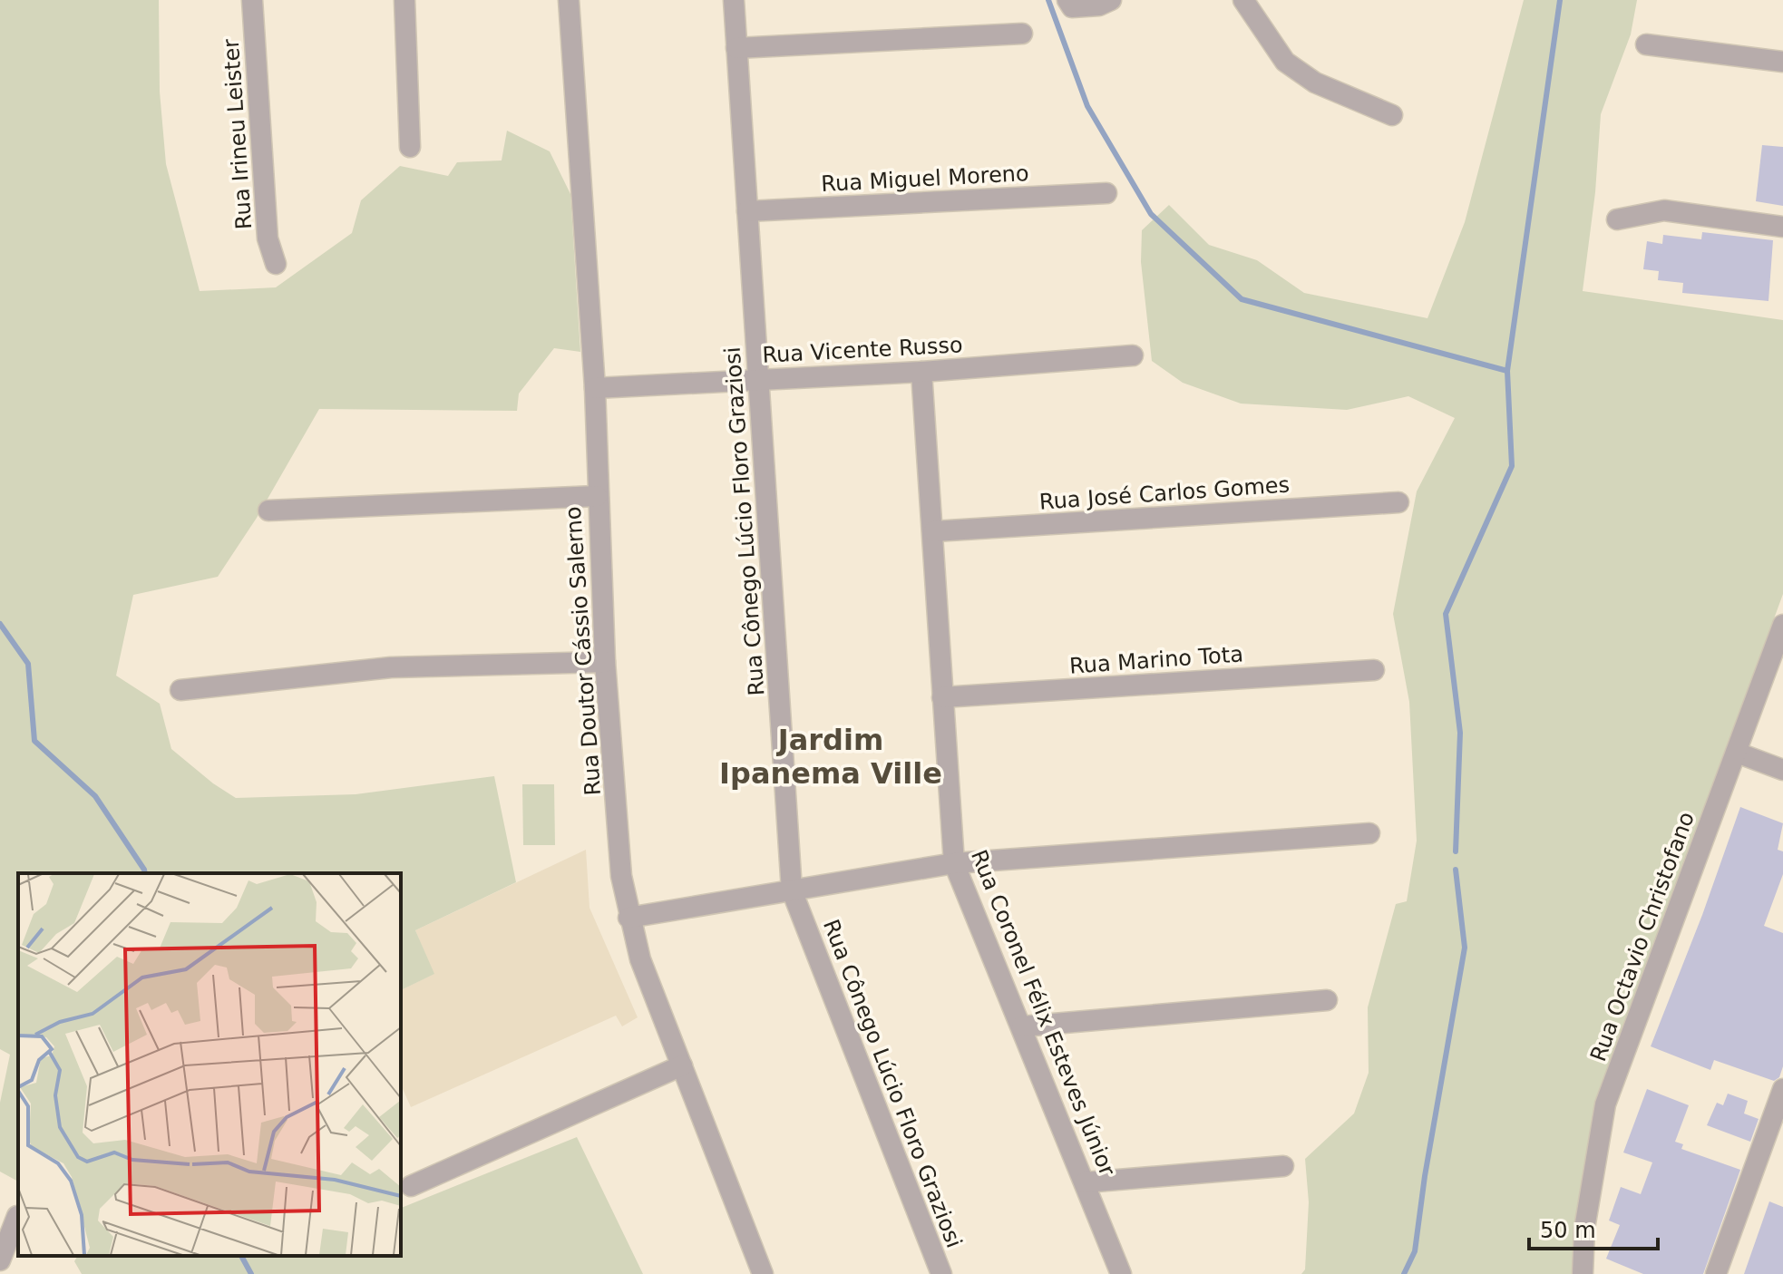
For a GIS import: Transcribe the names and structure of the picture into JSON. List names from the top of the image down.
{
  "streets": {
    "street": [
      "Rua Irineu Leister",
      "Rua Miguel Moreno",
      "Rua Vicente Russo",
      "Rua José Carlos Gomes",
      "Rua Cônego Lúcio Floro Graziosi",
      "Rua Doutor Cássio Salerno",
      "Rua Marino Tota",
      "Rua Octavio Christofano",
      "Rua Coronel Félix Esteves Júnior"
    ]
  },
  "crossings": [
    ["Rua Miguel Moreno", "Rua Cônego Lúcio Floro Graziosi"],
    ["Rua Vicente Russo", "Rua Cônego Lúcio Floro Graziosi"],
    ["Rua Vicente Russo", "Rua Doutor Cássio Salerno"],
    ["Rua Vicente Russo", "Rua Coronel Félix Esteves Júnior"],
    ["Rua José Carlos Gomes", "Rua Coronel Félix Esteves Júnior"],
    ["Rua Marino Tota", "Rua Coronel Félix Esteves Júnior"]
  ],
  "districts": ["Jardim Ipanema Ville"],
  "scale_bar": "50 m"
}
